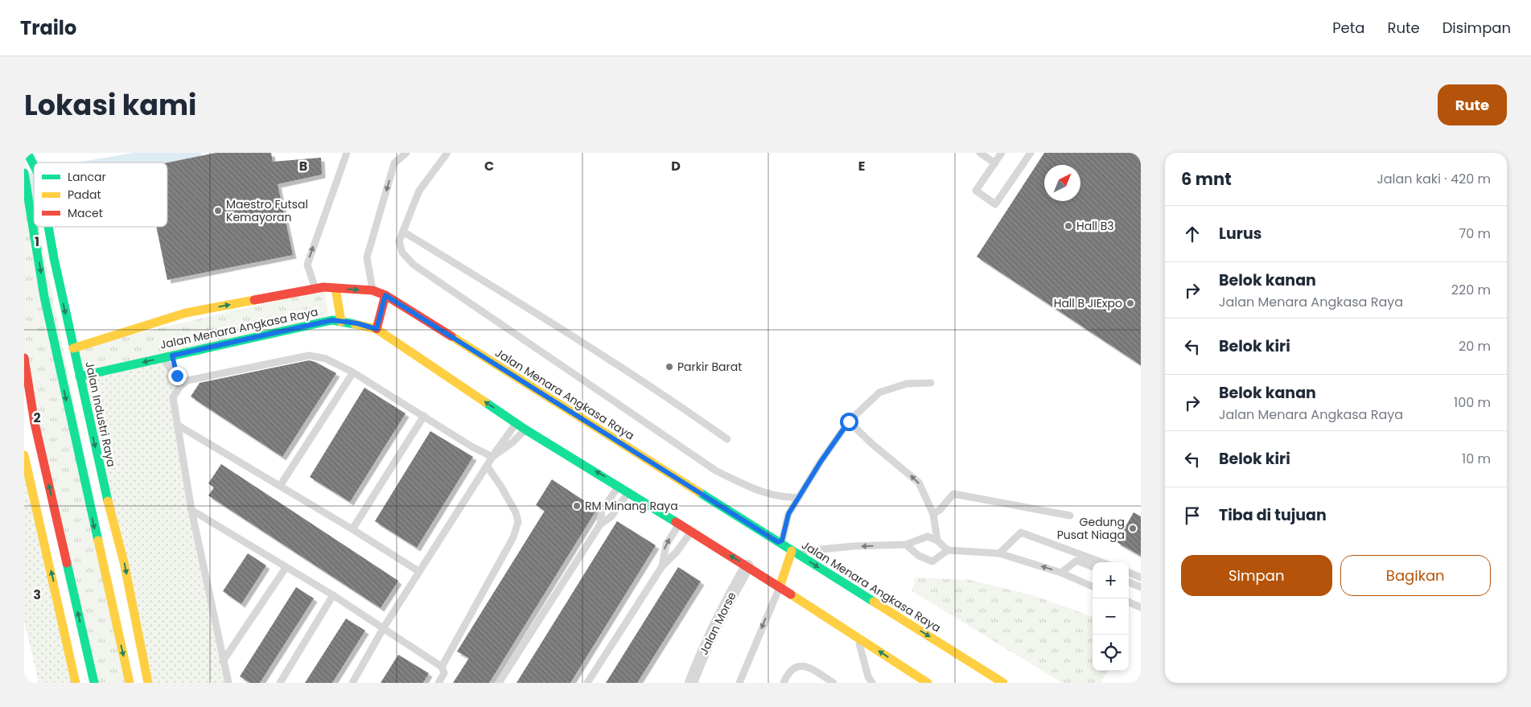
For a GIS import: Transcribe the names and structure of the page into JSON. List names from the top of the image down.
{
  "streets": {
    "street": ["Jalan Menara Angkasa Raya", "Jalan Industri Raya", "Jalan Morse"]
  },
  "crossings": [
    ["Jalan Menara Angkasa Raya", "Jalan Industri Raya"],
    ["Jalan Menara Angkasa Raya", "Jalan Morse"]
  ],
  "places": [
    "Maestro Futsal Kemayoran",
    "Hall B3",
    "Hall B JIExpo",
    "Parkir Barat",
    "RM Minang Raya",
    "Gedung Pusat Niaga"
  ],
  "legend": ["Lancar", "Padat", "Macet"],
  "north": "top right",
  "page": {
    "header": "Trailo",
    "nav": ["Peta", "Rute", "Disimpan"],
    "title": "Lokasi kami",
    "buttons": [
      "Rute",
      ["Simpan", "Bagikan"]
    ],
    "heading": ["6 mnt", "Jalan kaki · 420 m"],
    "list": [
      ["Lurus", "70 m"],
      ["Belok kanan", "Jalan Menara Angkasa Raya", "220 m"],
      ["Belok kiri", "20 m"],
      ["Belok kanan", "Jalan Menara Angkasa Raya", "100 m"],
      ["Belok kiri", "10 m"],
      "Tiba di tujuan"
    ],
    "map_buttons": ["+", "−"]
  },
  "grid": {
    "columns": [
      "B",
      "C",
      "D",
      "E"
    ],
    "rows": ["1", "2", "3"]
  }
}
